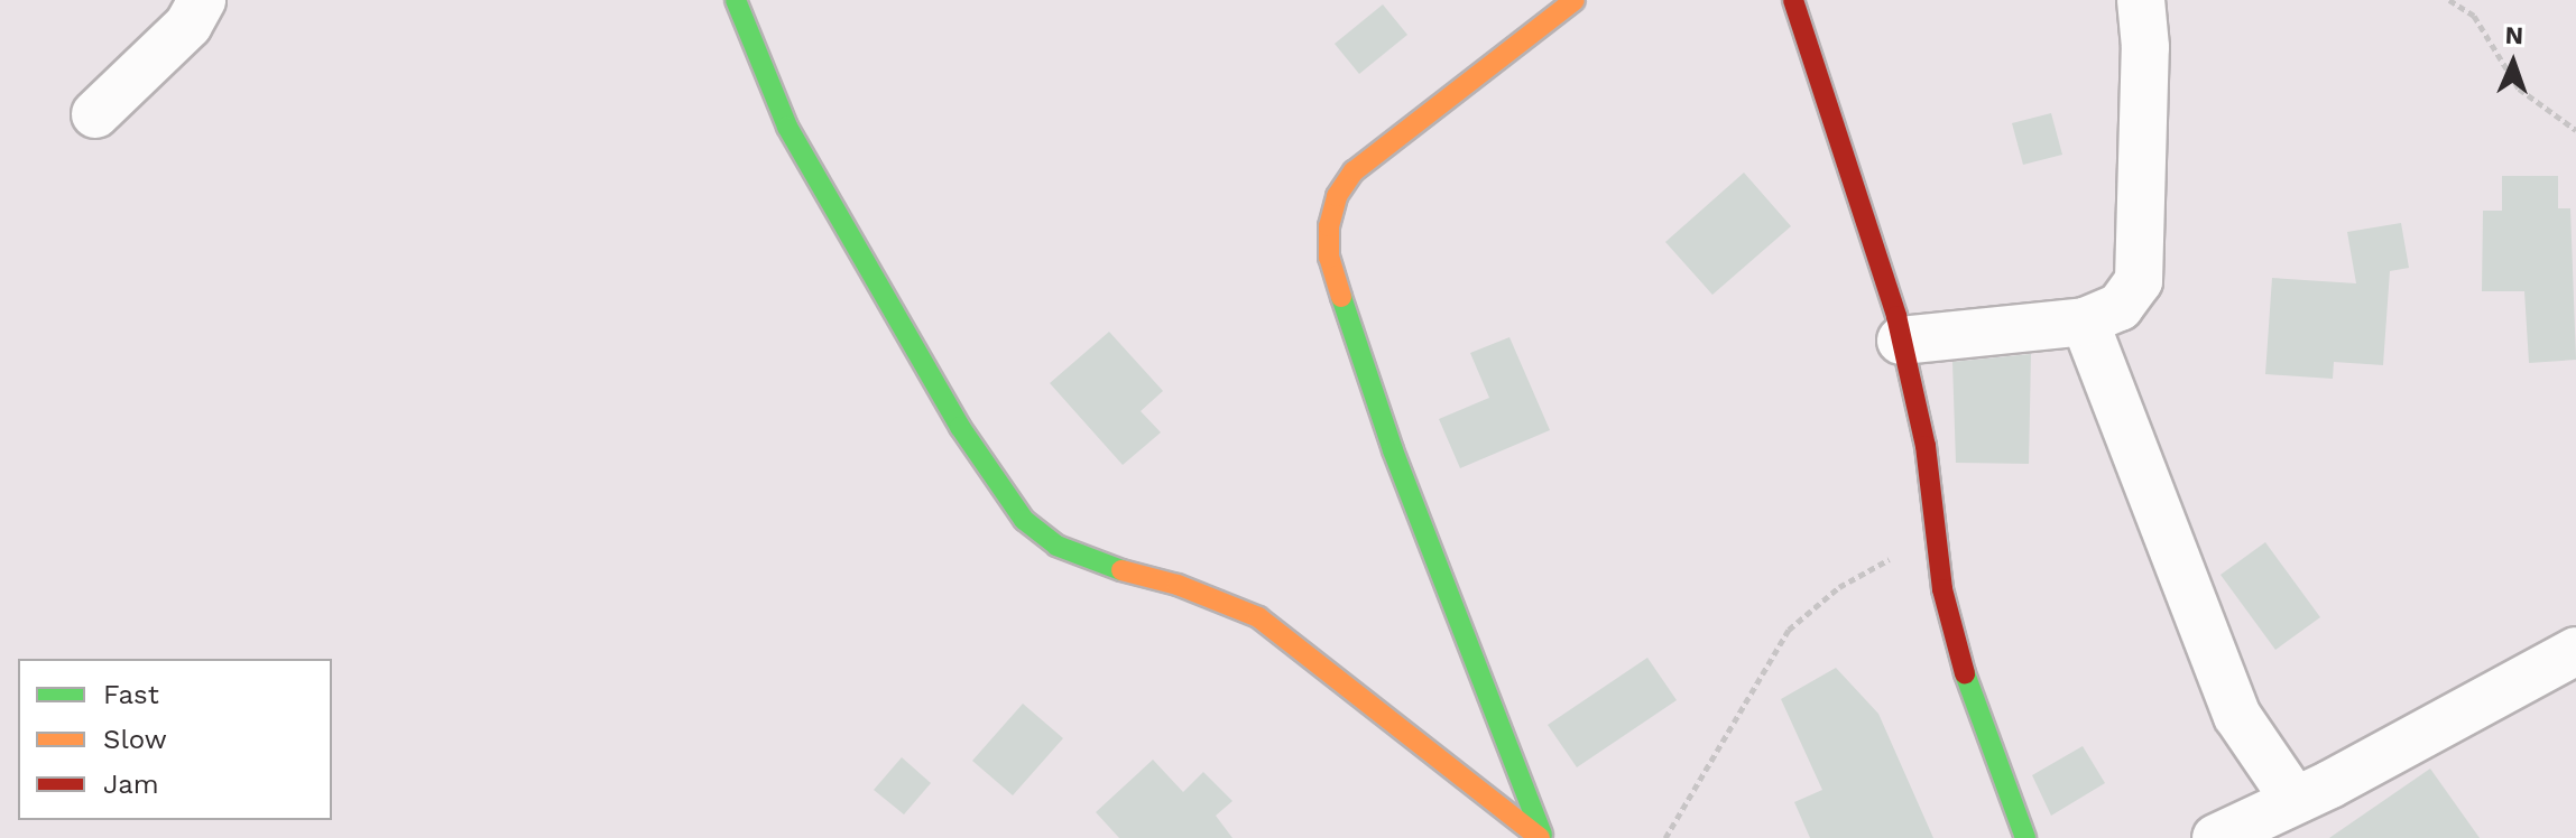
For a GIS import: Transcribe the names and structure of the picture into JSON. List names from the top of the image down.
{
  "legend": ["Fast", "Slow", "Jam"],
  "north": "top"
}
